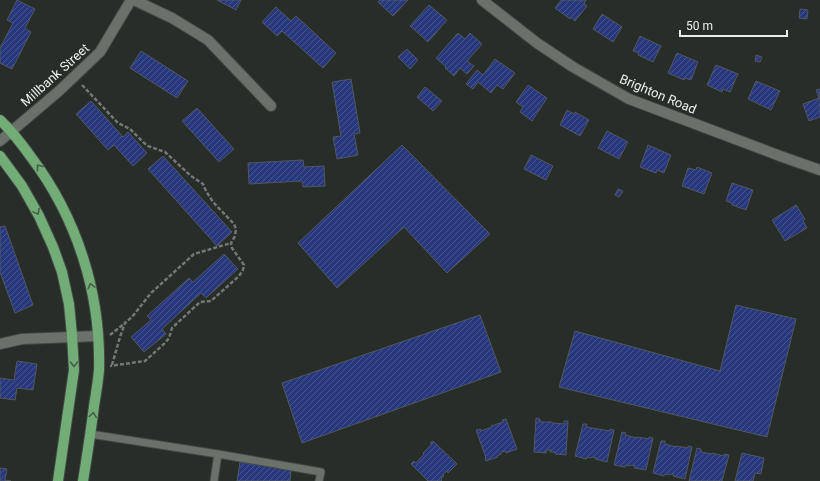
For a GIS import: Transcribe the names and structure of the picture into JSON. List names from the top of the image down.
{
  "streets": {
    "street": ["Millbank Street", "Brighton Road"]
  },
  "scale_bar": "50 m"
}
